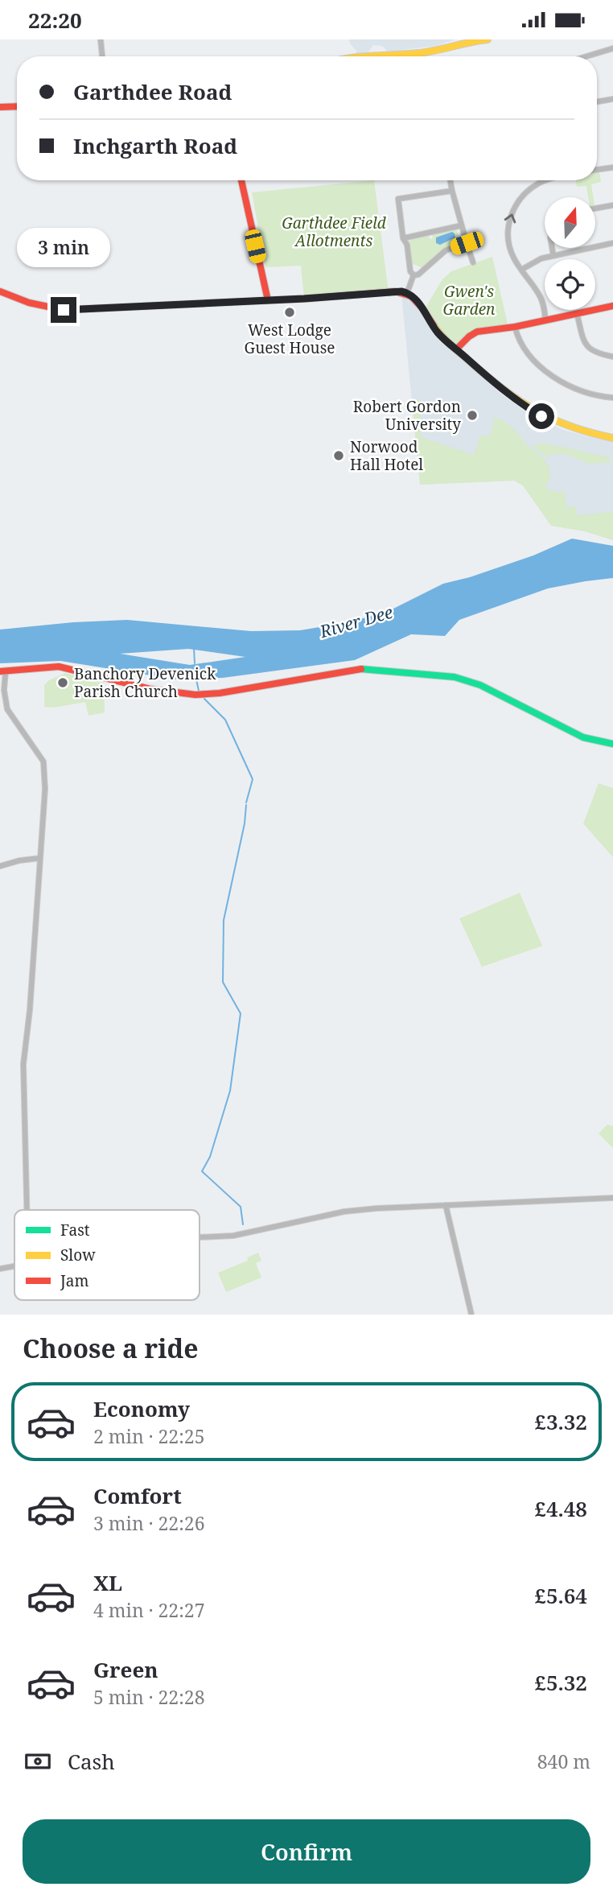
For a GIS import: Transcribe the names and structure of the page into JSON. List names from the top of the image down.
{
  "water": ["River Dee"],
  "parks": ["Garthdee Field Allotments", "Gwen's Garden"],
  "places": [
    "West Lodge Guest House",
    "Robert Gordon University",
    "Norwood Hall Hotel",
    "Banchory Devenick Parish Church"
  ],
  "legend": ["Fast", "Slow", "Jam"],
  "north": "top",
  "page": {
    "status": "22:20",
    "banner": ["Garthdee Road", "Inchgarth Road"],
    "bubble": "3 min",
    "heading": "Choose a ride",
    "list": [
      {
        "name": "Economy",
        "note": "2 min · 22:25",
        "value": "£3.32"
      },
      {
        "name": "Comfort",
        "note": "3 min · 22:26",
        "value": "£4.48"
      },
      {
        "name": "XL",
        "note": "4 min · 22:27",
        "value": "£5.64"
      },
      {
        "name": "Green",
        "note": "5 min · 22:28",
        "value": "£5.32"
      }
    ],
    "pay": ["Cash", "840 m"],
    "buttons": "Confirm"
  }
}
